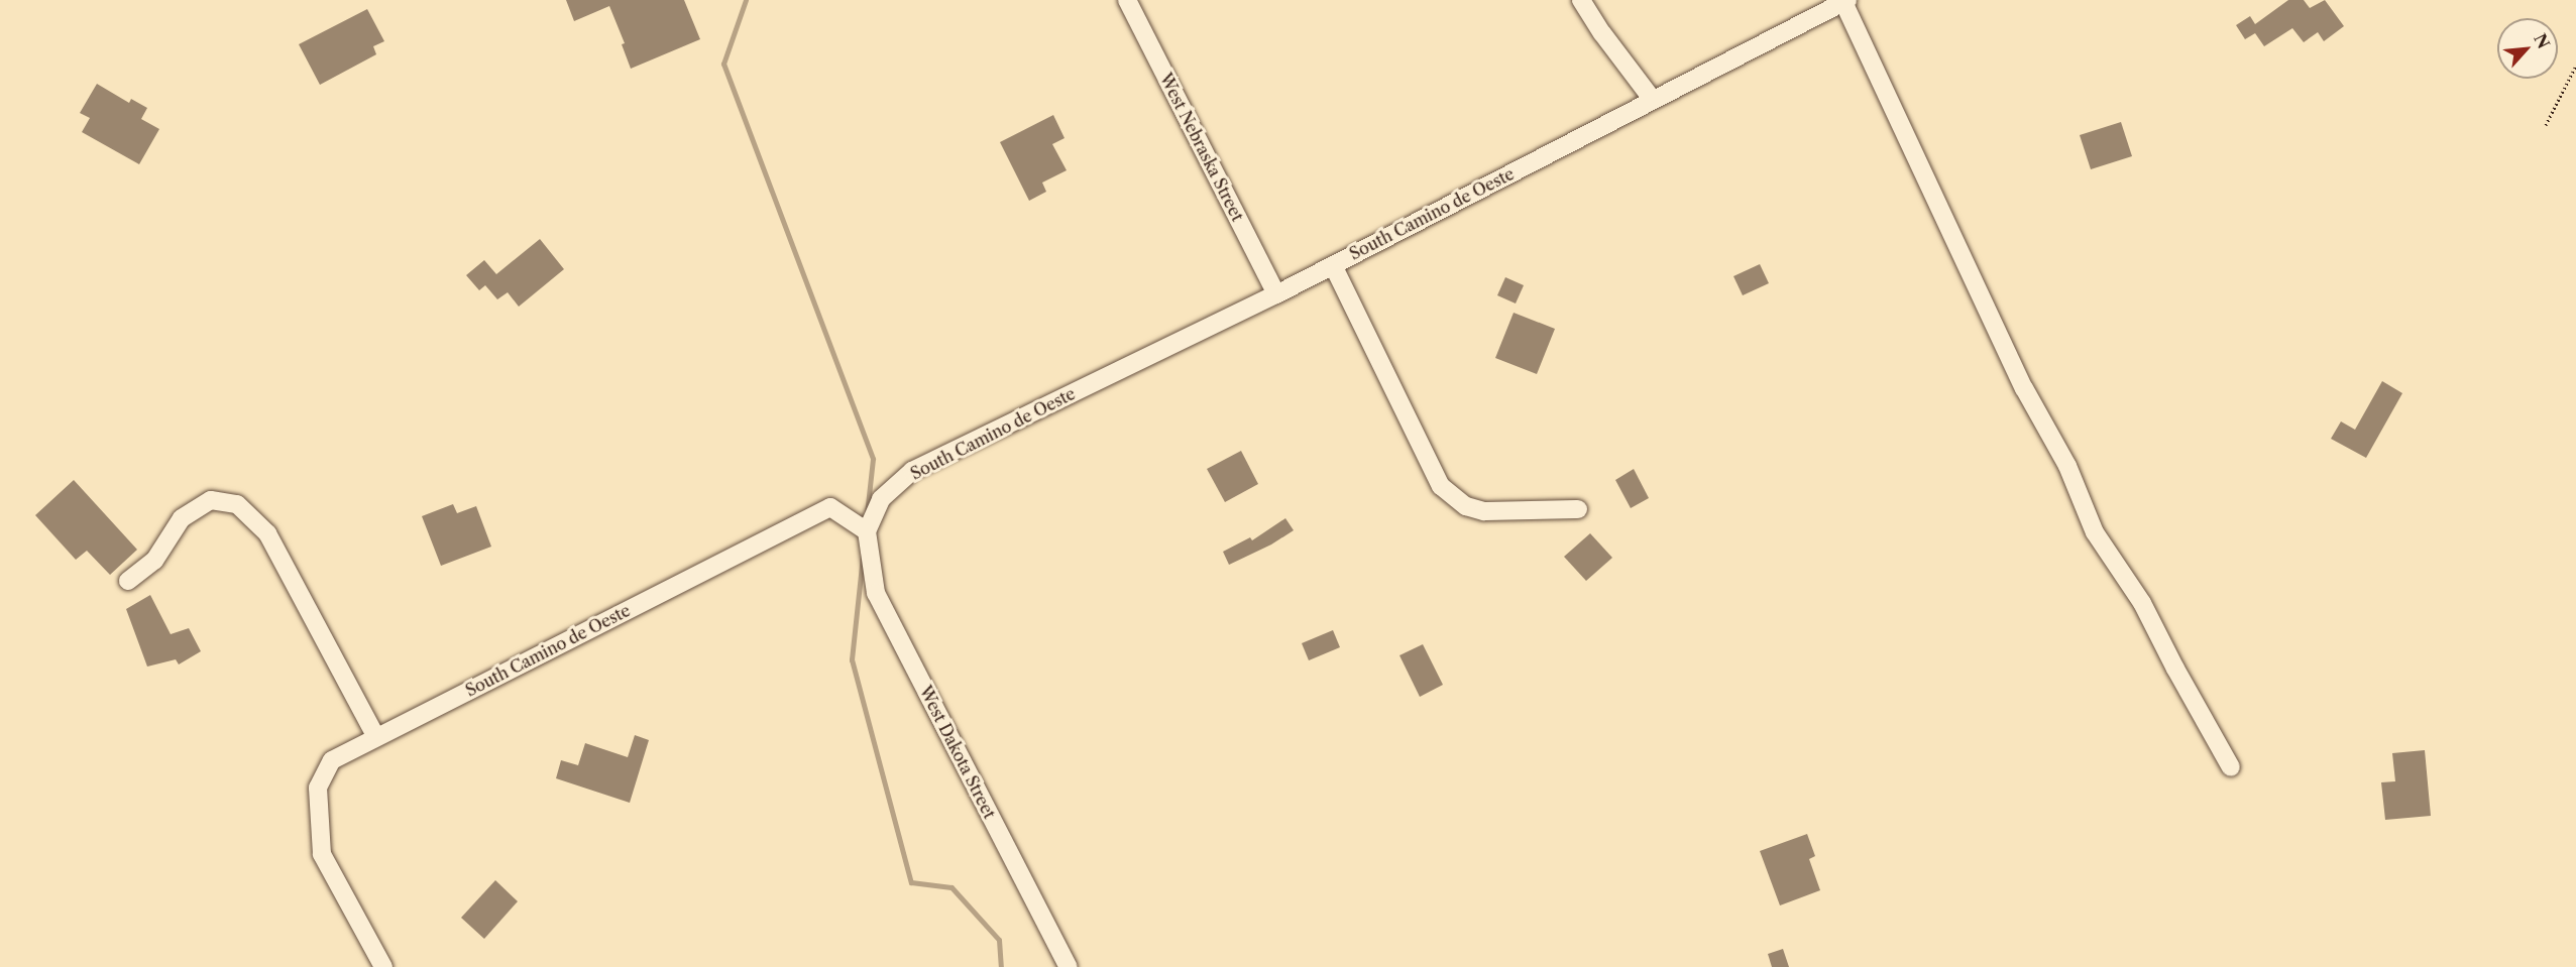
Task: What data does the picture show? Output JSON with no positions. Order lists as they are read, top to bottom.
{
  "streets": {
    "street": ["West Nebraska Street", "South Camino de Oeste", "West Dakota Street"]
  },
  "crossings": [
    ["West Nebraska Street", "South Camino de Oeste"],
    ["South Camino de Oeste", "West Dakota Street"]
  ],
  "north": "top right"
}
